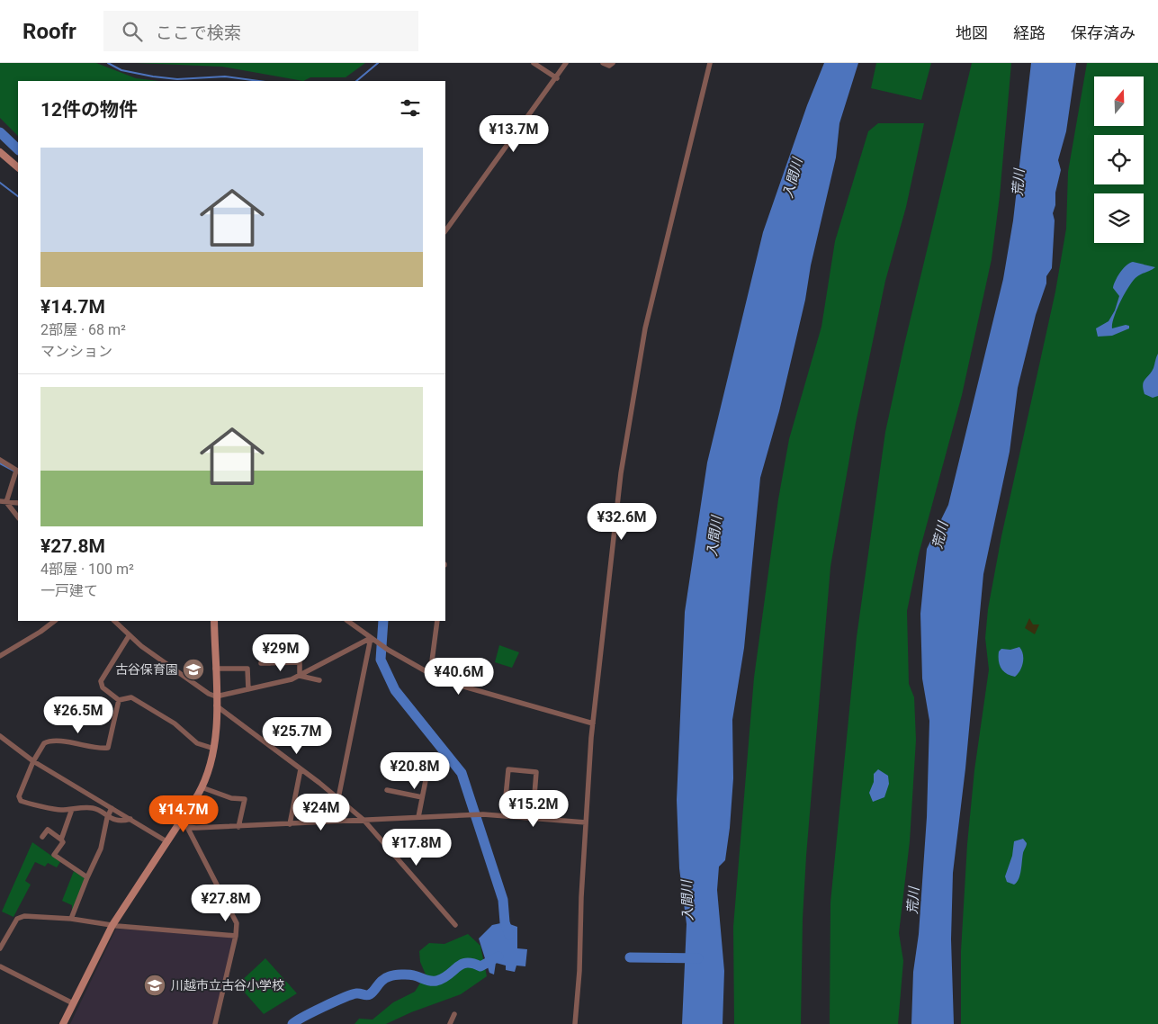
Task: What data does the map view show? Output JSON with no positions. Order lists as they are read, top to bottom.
{
  "water": ["入間川", "荒川"],
  "places": {
    "school or university": ["古谷保育園", "川越市立古谷小学校"]
  },
  "north": "top",
  "page": {
    "header": "Roofr",
    "search": "ここで検索",
    "nav": ["地図", "経路", "保存済み"],
    "heading": "12件の物件",
    "price": [
      "¥13.7M",
      "¥32.6M",
      "¥29M",
      "¥40.6M",
      "¥26.5M",
      "¥25.7M",
      "¥20.8M",
      "¥15.2M",
      "¥24M",
      "¥14.7M",
      "¥17.8M",
      "¥27.8M"
    ],
    "list": [
      {
        "name": "¥14.7M",
        "note": "2部屋 · 68 m² · マンション"
      },
      {
        "name": "¥27.8M",
        "note": "4部屋 · 100 m² · 一戸建て"
      }
    ]
  }
}
